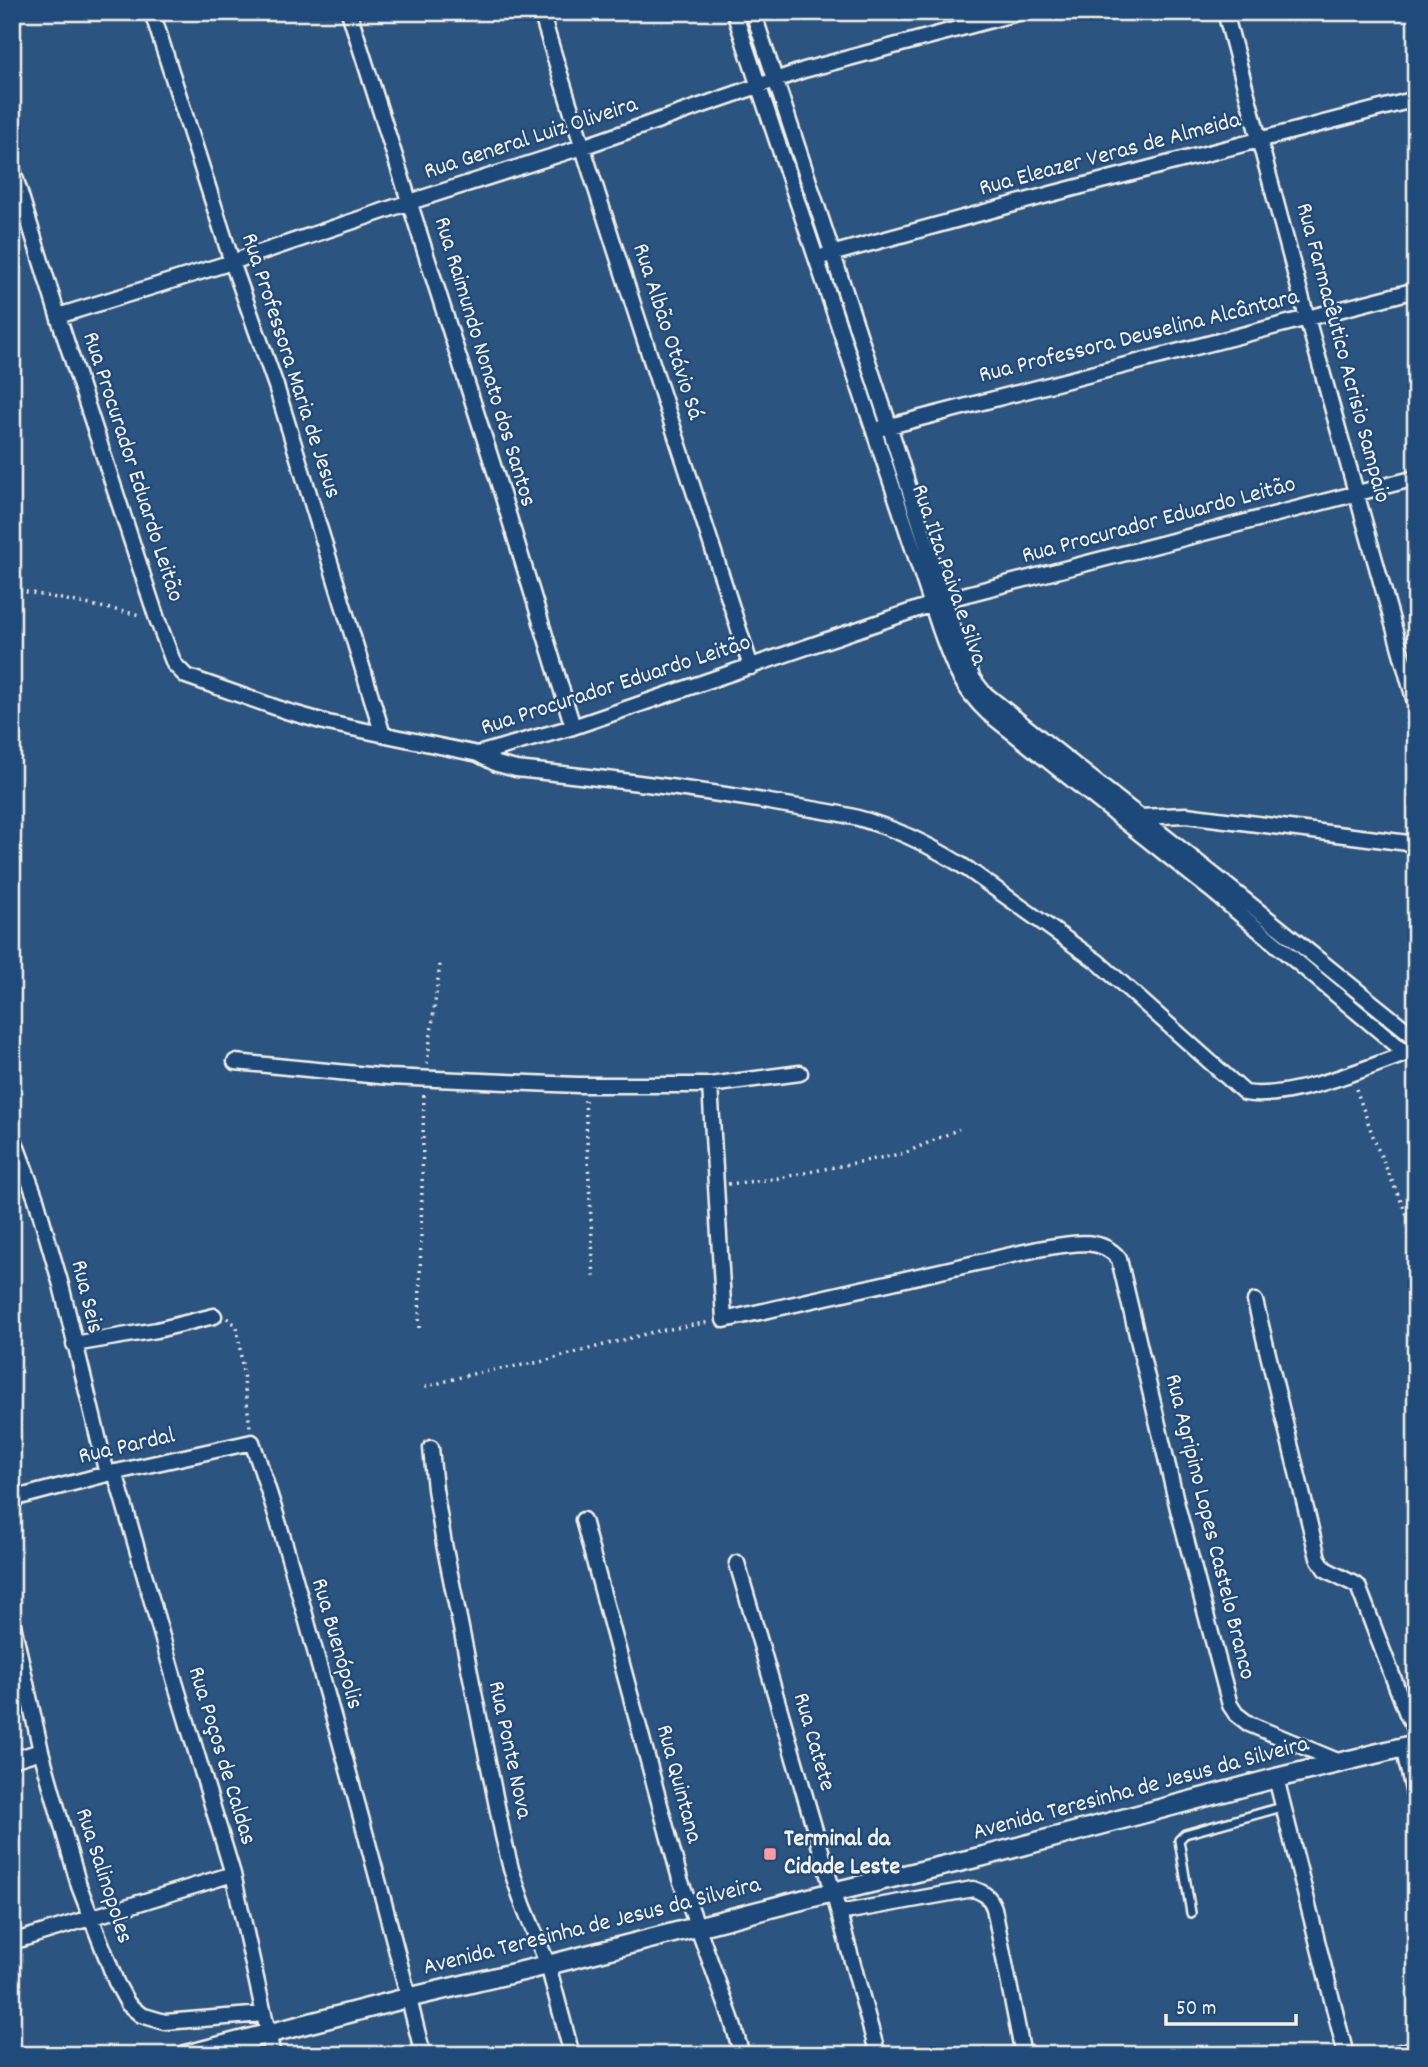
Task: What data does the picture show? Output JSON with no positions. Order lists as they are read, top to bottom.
{
  "streets": {
    "street": [
      "Rua General Luiz Oliveira",
      "Rua Eleazer Veras de Almeida",
      "Rua Albão Otávio Sá",
      "Rua Professora Deuselina Alcântara",
      "Rua Farmacêutico Acrisio Sampaio",
      "Rua Raimundo Nonato dos Santos",
      "Rua Professora Maria de Jesus",
      "Rua Procurador Eduardo Leitão",
      "Rua Ilza Paiva e Silva",
      "Rua Seis",
      "Rua Pardal",
      "Rua Agripino Lopes Castelo Branco",
      "Rua Buenópolis",
      "Rua Catete",
      "Rua Ponte Nova",
      "Rua Poços de Caldas",
      "Rua Quintana",
      "Avenida Teresinha de Jesus da Silveira",
      "Rua Salinopoles"
    ]
  },
  "crossings": [
    ["Rua General Luiz Oliveira", "Rua Albão Otávio Sá"],
    ["Rua General Luiz Oliveira", "Rua Raimundo Nonato dos Santos"],
    ["Rua General Luiz Oliveira", "Rua Professora Maria de Jesus"],
    ["Rua General Luiz Oliveira", "Rua Procurador Eduardo Leitão"],
    ["Rua General Luiz Oliveira", "Rua Ilza Paiva e Silva"],
    ["Rua Eleazer Veras de Almeida", "Rua Farmacêutico Acrisio Sampaio"],
    ["Rua Eleazer Veras de Almeida", "Rua Ilza Paiva e Silva"],
    ["Rua Albão Otávio Sá", "Rua Procurador Eduardo Leitão"],
    ["Rua Professora Deuselina Alcântara", "Rua Farmacêutico Acrisio Sampaio"],
    ["Rua Professora Deuselina Alcântara", "Rua Ilza Paiva e Silva"],
    ["Rua Farmacêutico Acrisio Sampaio", "Rua Procurador Eduardo Leitão"],
    ["Rua Raimundo Nonato dos Santos", "Rua Procurador Eduardo Leitão"],
    ["Rua Professora Maria de Jesus", "Rua Procurador Eduardo Leitão"],
    ["Rua Procurador Eduardo Leitão", "Rua Ilza Paiva e Silva"],
    ["Rua Seis", "Rua Pardal"],
    ["Rua Seis", "Rua Poços de Caldas"],
    ["Rua Pardal", "Rua Buenópolis"],
    ["Rua Pardal", "Rua Poços de Caldas"],
    ["Rua Agripino Lopes Castelo Branco", "Avenida Teresinha de Jesus da Silveira"],
    ["Rua Buenópolis", "Avenida Teresinha de Jesus da Silveira"],
    ["Rua Catete", "Avenida Teresinha de Jesus da Silveira"],
    ["Rua Ponte Nova", "Avenida Teresinha de Jesus da Silveira"],
    ["Rua Poços de Caldas", "Avenida Teresinha de Jesus da Silveira"],
    ["Rua Poços de Caldas", "Rua Salinopoles"],
    ["Rua Quintana", "Avenida Teresinha de Jesus da Silveira"]
  ],
  "places": {
    "transit": ["Terminal da Cidade Leste"]
  },
  "scale_bar": "50 m"
}
